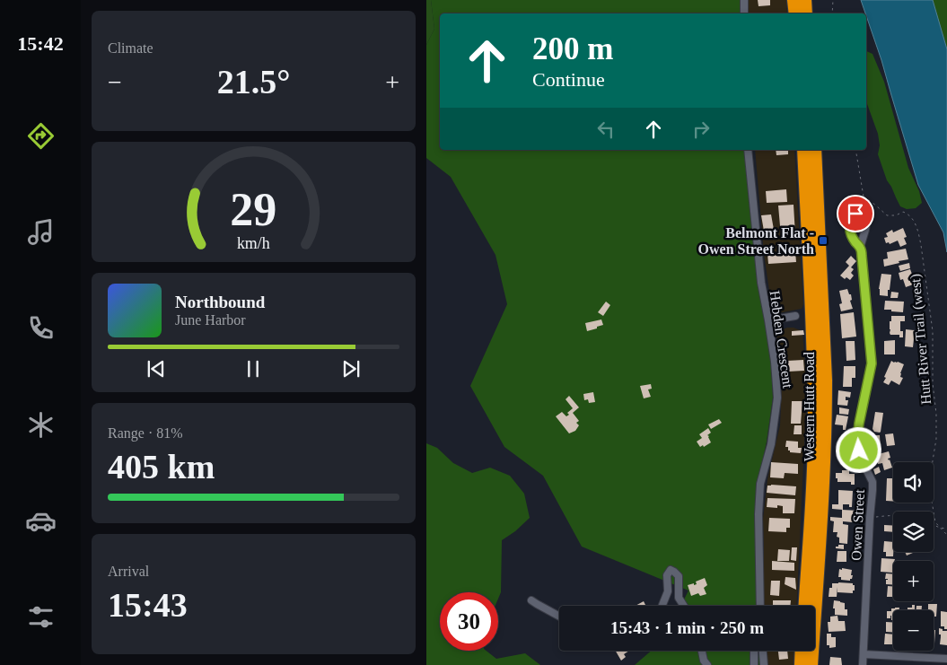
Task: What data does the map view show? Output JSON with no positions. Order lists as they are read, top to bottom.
{
  "streets": {
    "highway": ["Western Hutt Road"],
    "street": ["Hebden Crescent", "Owen Street"],
    "path": ["Hutt River Trail (west)"]
  },
  "places": {
    "transit": ["Belmont Flat - Owen Street North"]
  },
  "page": {
    "tabs": "15:42",
    "tile": [
      "Climate",
      ["Range · 81%", "405 km"],
      ["Arrival", "15:43"]
    ],
    "turn": ["200 m", "Continue"],
    "heat": ["−", "21.5°", "+"],
    "song": ["Northbound", "June Harbor"],
    "map_buttons": ["+", "−"],
    "limit": "30",
    "trip": "15:43 · 1 min · 250 m",
    "gauge": ["29", "km/h"]
  }
}
